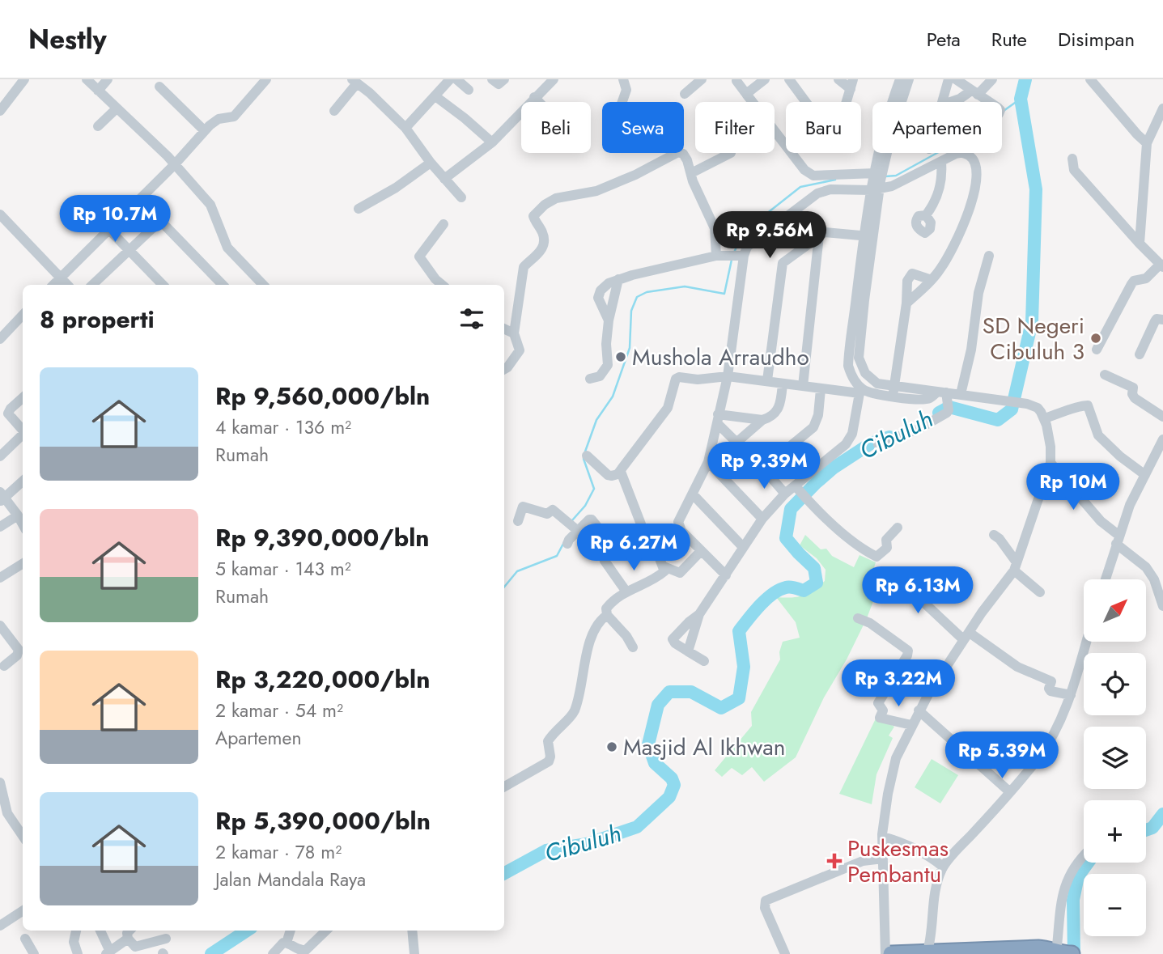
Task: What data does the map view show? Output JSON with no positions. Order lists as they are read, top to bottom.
{
  "water": ["Cibuluh"],
  "places": {
    "other": ["SD Negeri Cibuluh 3", "Mushola Arraudho", "Masjid Al Ikhwan"],
    "health": ["Puskesmas Pembantu"]
  },
  "north": "top right",
  "page": {
    "header": "Nestly",
    "nav": ["Peta", "Rute", "Disimpan"],
    "chip": [
      "Beli",
      "Sewa",
      "Filter",
      "Baru",
      "Apartemen"
    ],
    "price": [
      "Rp 10.7M",
      "Rp 9.56M",
      "Rp 9.39M",
      "Rp 10M",
      "Rp 6.27M",
      "Rp 6.13M",
      "Rp 3.22M",
      "Rp 5.39M"
    ],
    "heading": "8 properti",
    "list": [
      {
        "name": "Rp 9,560,000/bln",
        "note": "4 kamar · 136 m² · Rumah"
      },
      {
        "name": "Rp 9,390,000/bln",
        "note": "5 kamar · 143 m² · Rumah"
      },
      {
        "name": "Rp 3,220,000/bln",
        "note": "2 kamar · 54 m² · Apartemen"
      },
      {
        "name": "Rp 5,390,000/bln",
        "note": "2 kamar · 78 m² · Jalan Mandala Raya"
      }
    ],
    "map_buttons": ["+", "−"]
  }
}
